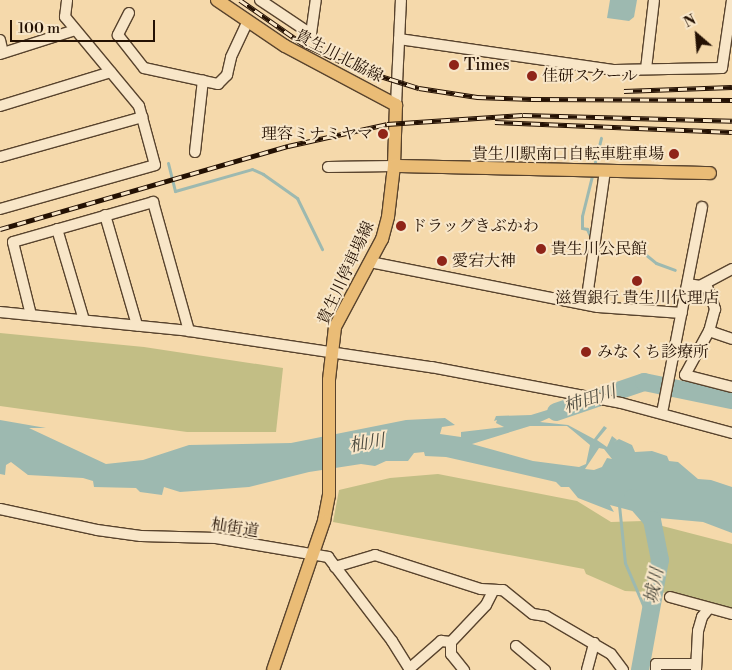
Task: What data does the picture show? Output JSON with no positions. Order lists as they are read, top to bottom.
{
  "streets": {
    "main road": ["貴生川北脇線", "貴生川停車場線"],
    "street": ["杣街道"]
  },
  "crossings": [
    ["貴生川停車場線", "杣街道"]
  ],
  "water": ["柿田川", "杣川", "城川"],
  "places": [
    "Times",
    "佳研スクール",
    "理容ミナミヤマ",
    "貴生川駅南口自転車駐車場",
    "ドラッグきぶかわ",
    "貴生川公民館",
    "愛宕大神",
    "滋賀銀行 貴生川代理店",
    "みなくち診療所"
  ],
  "scale_bar": "100 m",
  "north": "top left"
}
